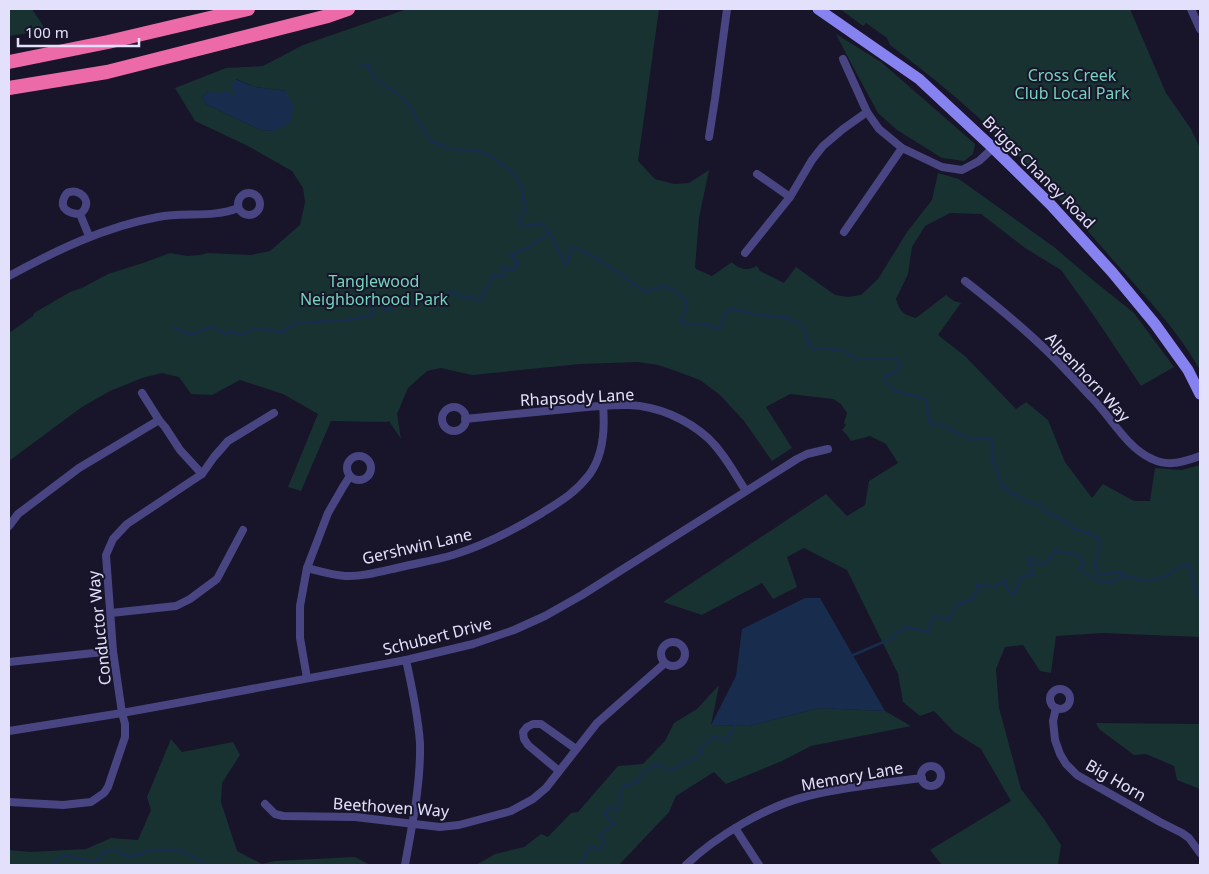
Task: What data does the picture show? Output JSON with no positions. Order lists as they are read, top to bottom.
{
  "streets": {
    "main road": ["Briggs Chaney Road"],
    "street": [
      "Alpenhorn Way",
      "Rhapsody Lane",
      "Gershwin Lane",
      "Conductor Way",
      "Schubert Drive",
      "Memory Lane",
      "Big Horn",
      "Beethoven Way"
    ]
  },
  "crossings": [
    ["Rhapsody Lane", "Gershwin Lane"],
    ["Rhapsody Lane", "Schubert Drive"],
    ["Conductor Way", "Schubert Drive"]
  ],
  "parks": ["Cross Creek Club Local Park", "Tanglewood Neighborhood Park"],
  "scale_bar": "100 m"
}
